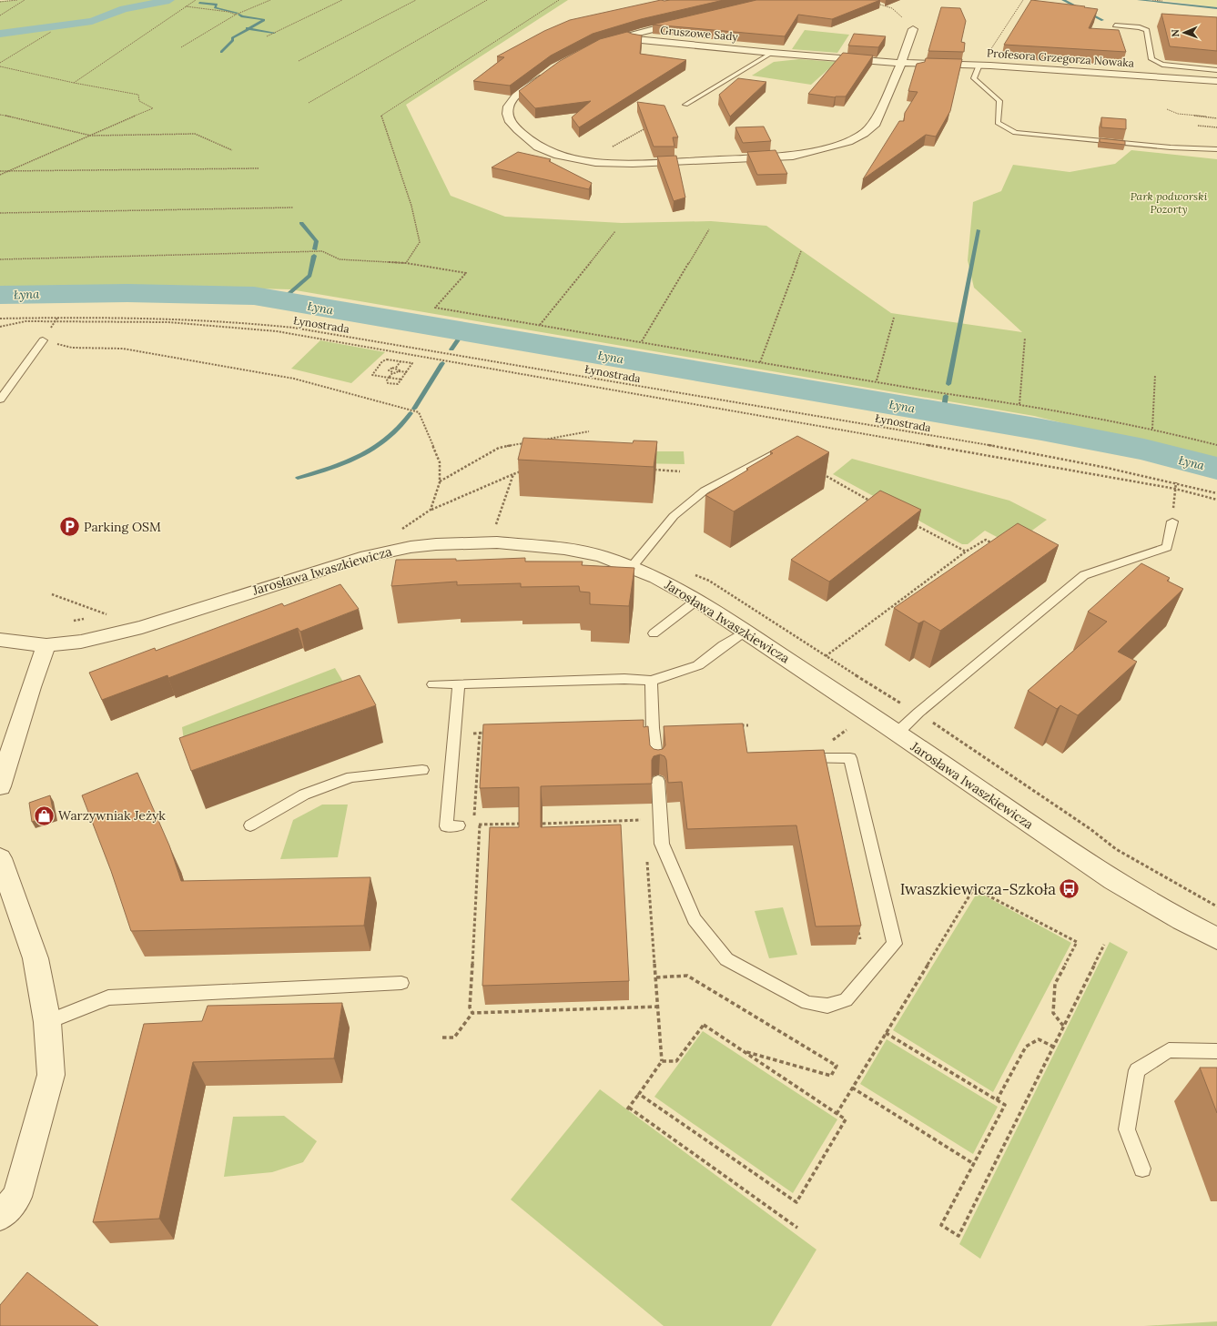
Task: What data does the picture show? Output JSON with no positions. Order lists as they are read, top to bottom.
{
  "streets": {
    "street": ["Gruszowe Sady", "Profesora Grzegorza Nowaka", "Jarosława Iwaszkiewicza"],
    "path": ["Łynostrada"]
  },
  "crossings": [
    ["Gruszowe Sady", "Profesora Grzegorza Nowaka"]
  ],
  "water": ["Łyna"],
  "parks": ["Park podworski Pozorty"],
  "places": {
    "parking": ["Parking OSM"],
    "shop": ["Warzywniak Jeżyk"],
    "bus stop": ["Iwaszkiewicza-Szkoła"]
  },
  "north": "left"
}
